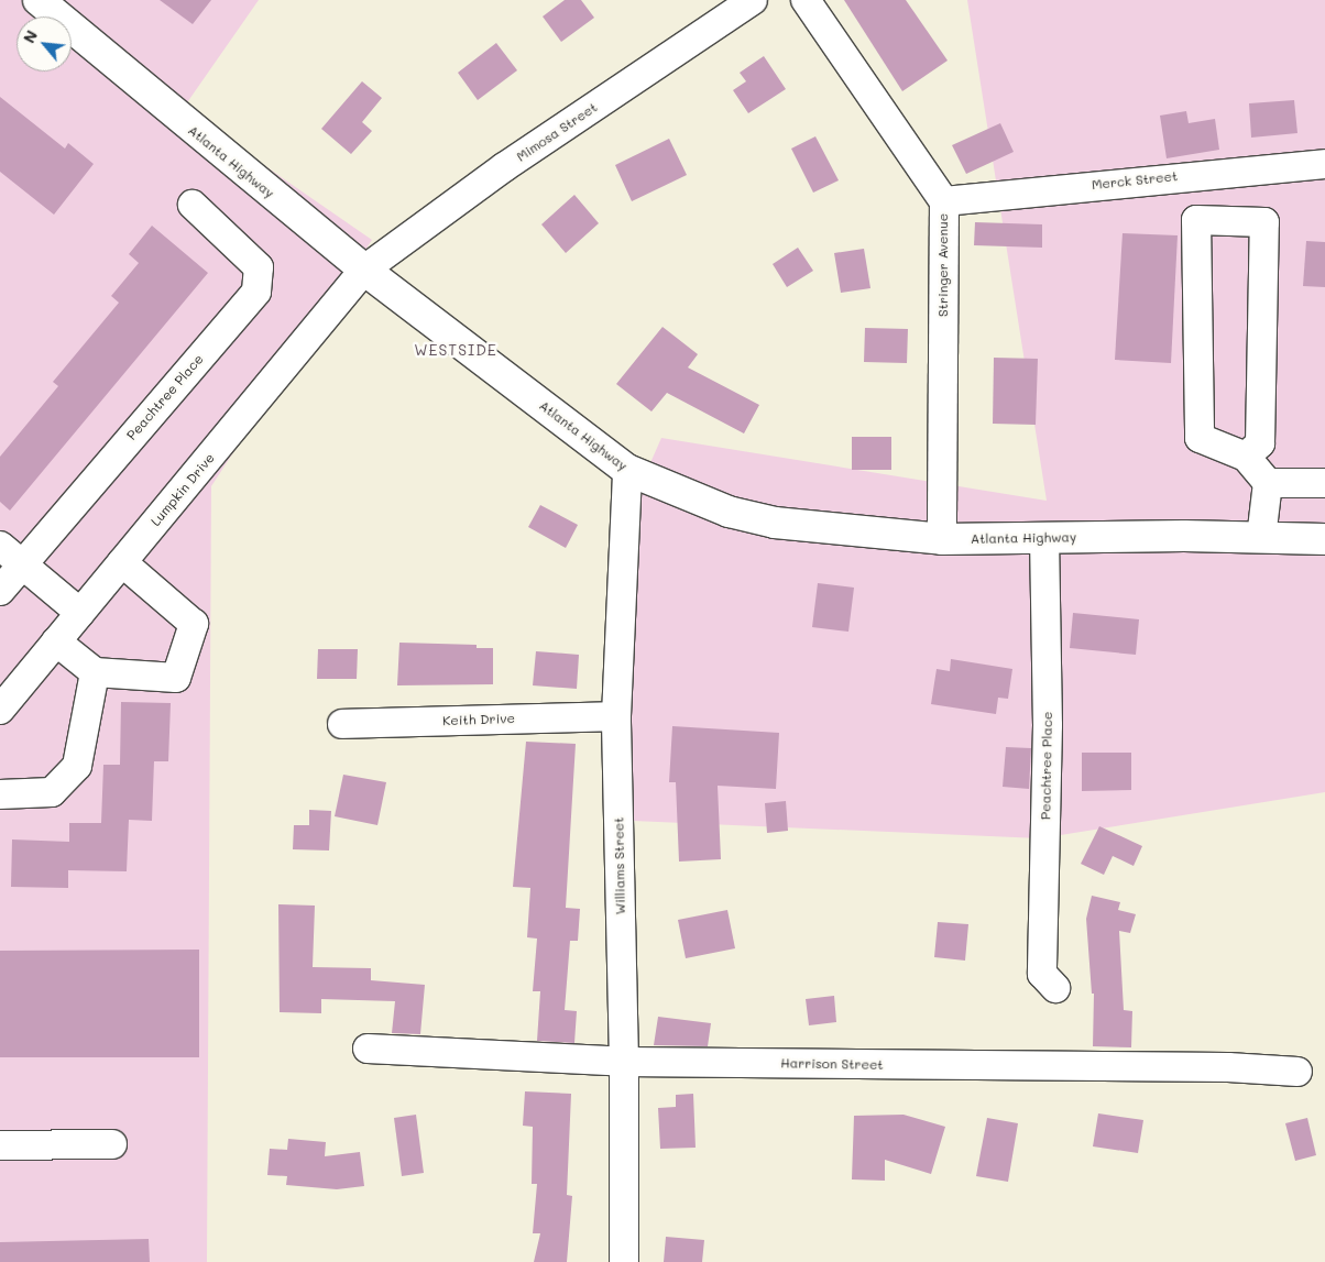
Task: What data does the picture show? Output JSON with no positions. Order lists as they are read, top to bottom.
{
  "streets": {
    "main road": ["Atlanta Highway"],
    "street": [
      "Mimosa Street",
      "Merck Street",
      "Stringer Avenue",
      "Peachtree Place",
      "Lumpkin Drive",
      "Keith Drive",
      "Williams Street",
      "Harrison Street"
    ]
  },
  "crossings": [
    ["Mimosa Street", "Atlanta Highway"],
    ["Mimosa Street", "Lumpkin Drive"],
    ["Atlanta Highway", "Stringer Avenue"],
    ["Atlanta Highway", "Peachtree Place"],
    ["Atlanta Highway", "Lumpkin Drive"],
    ["Atlanta Highway", "Williams Street"],
    ["Merck Street", "Stringer Avenue"],
    ["Keith Drive", "Williams Street"],
    ["Williams Street", "Harrison Street"]
  ],
  "districts": ["WESTSIDE"],
  "north": "top left"
}
